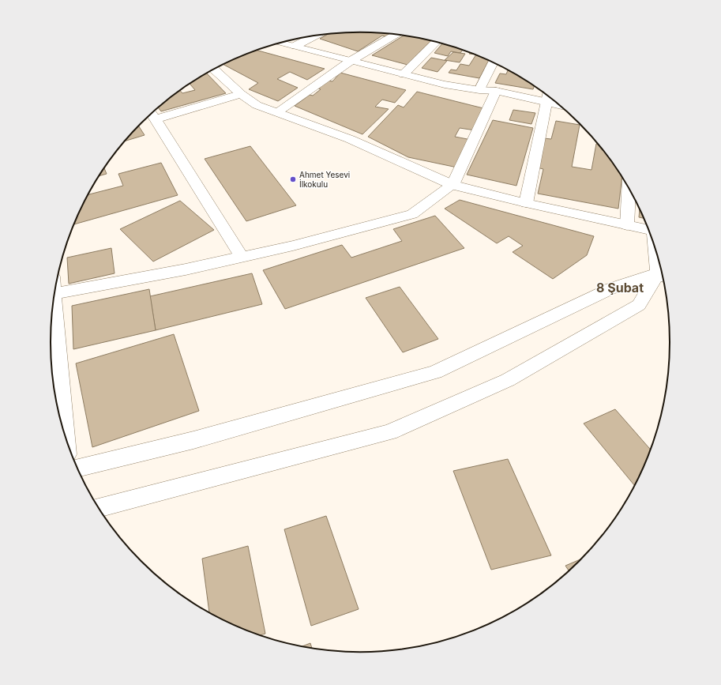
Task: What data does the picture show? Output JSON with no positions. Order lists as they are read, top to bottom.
{
  "districts": ["8 Şubat"],
  "places": ["Ahmet Yesevi İlkokulu"]
}
